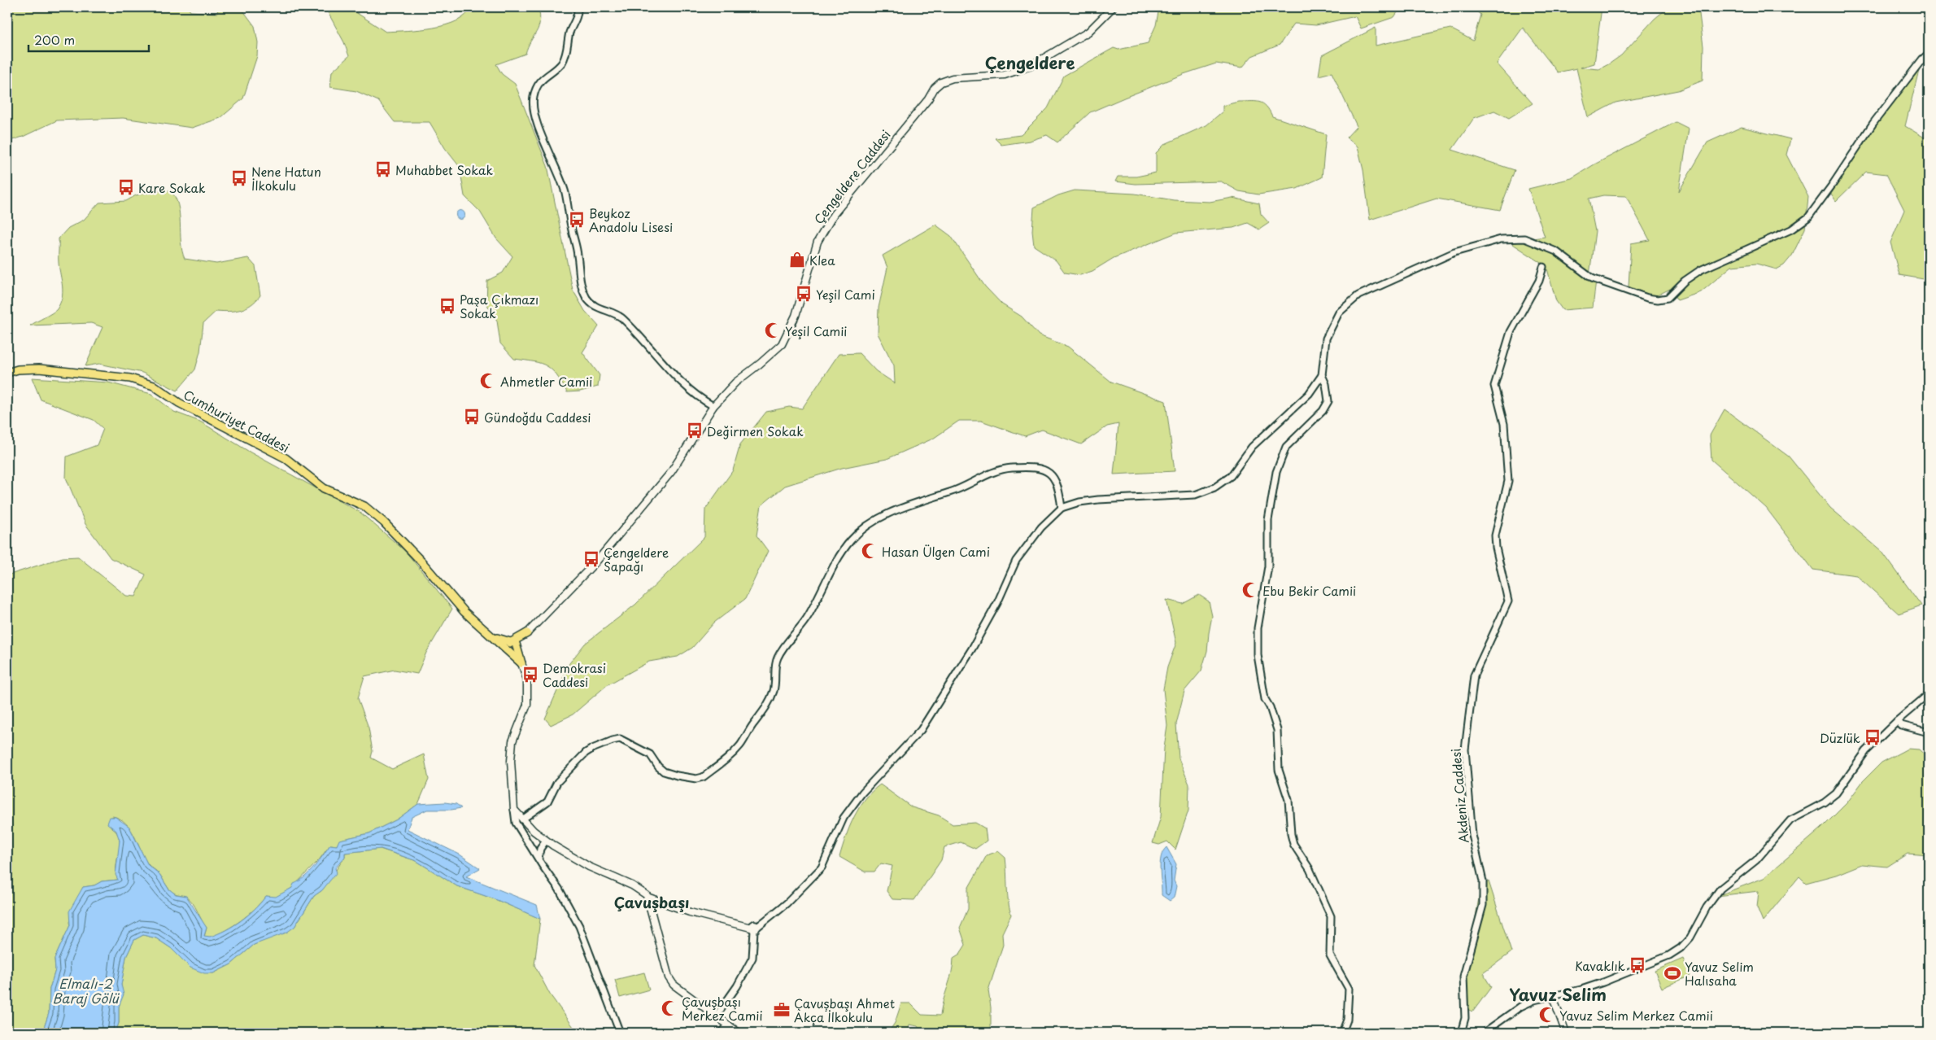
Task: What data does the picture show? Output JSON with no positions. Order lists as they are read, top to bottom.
{
  "streets": {
    "main road": ["Çengeldere Caddesi", "Cumhuriyet Caddesi"],
    "street": ["Akdeniz Caddesi"]
  },
  "districts": ["Çengeldere", "Çavuşbaşı", "Yavuz Selim"],
  "water": ["Elmalı-2 Baraj Gölü"],
  "places": {
    "bus stop": [
      "Muhabbet Sokak",
      "Nene Hatun İlkokulu",
      "Kare Sokak",
      "Beykoz Anadolu Lisesi",
      "Yeşil Cami",
      "Paşa Çıkmazı Sokak",
      "Gündoğdu Caddesi",
      "Değirmen Sokak",
      "Çengeldere Sapağı",
      "Demokrasi Caddesi",
      "Düzlük",
      "Kavaklık"
    ],
    "shop": ["Klea"],
    "mosque": [
      "Yeşil Camii",
      "Ahmetler Camii",
      "Hasan Ülgen Cami",
      "Ebu Bekir Camii",
      "Çavuşbaşı Merkez Camii",
      "Yavuz Selim Merkez Camii"
    ],
    "sports": ["Yavuz Selim Halısaha"],
    "office": ["Çavuşbaşı Ahmet Akça İlkokulu"]
  },
  "scale_bar": "200 m"
}
